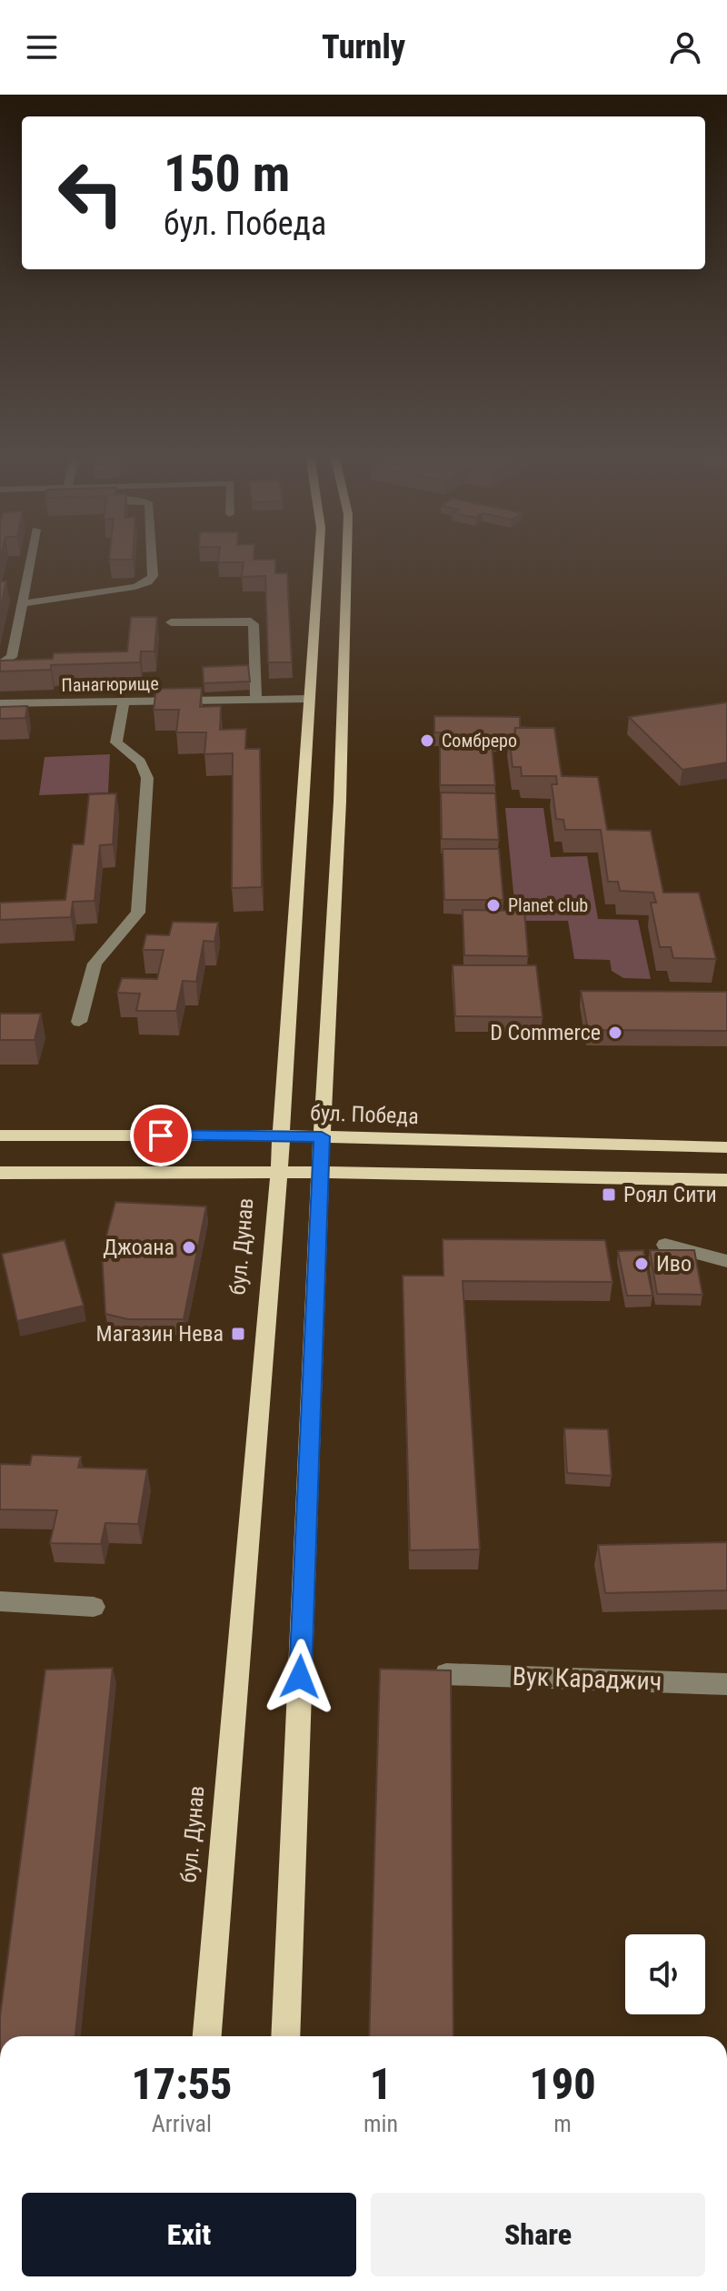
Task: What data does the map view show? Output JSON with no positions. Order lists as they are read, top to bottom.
{
  "streets": {
    "main road": ["бул. Победа", "бул. Дунав"],
    "street": ["Панагюрище", "Вук Караджич"]
  },
  "crossings": [
    ["Панагюрище", "бул. Дунав"],
    ["бул. Победа", "бул. Дунав"]
  ],
  "places": {
    "other": [
      "Сомбреро",
      "Planet club",
      "D Commerce",
      "Джоана",
      "Иво"
    ],
    "transit": ["Роял Сити", "Магазин Нева"]
  },
  "page": {
    "header": "Turnly",
    "turn": ["150 m", "бул. Победа"],
    "eta": [
      "17:55",
      "Arrival",
      "1",
      "min",
      "190",
      "m"
    ],
    "buttons": ["Exit", "Share"]
  }
}
